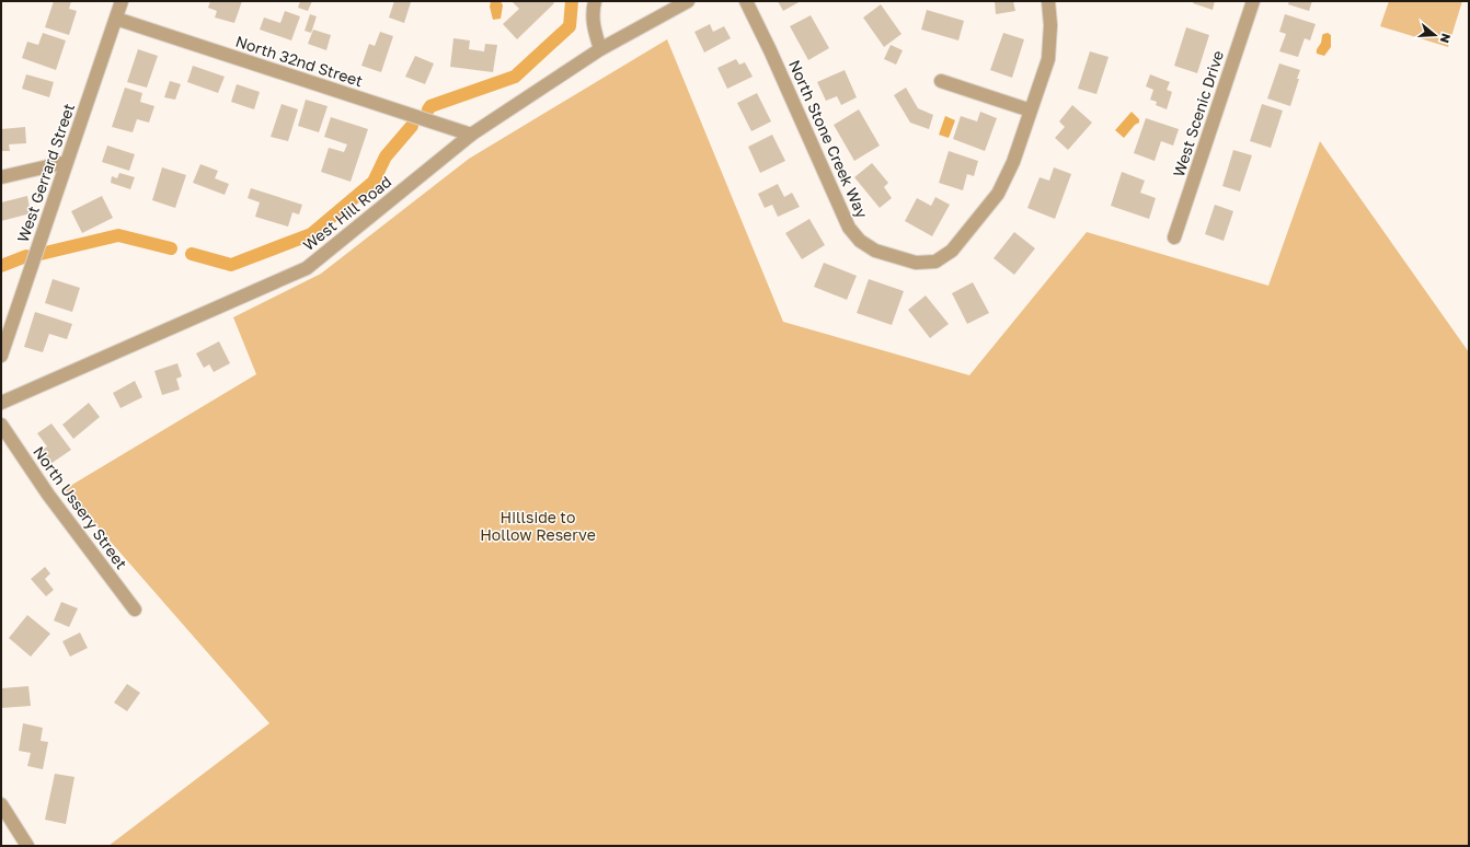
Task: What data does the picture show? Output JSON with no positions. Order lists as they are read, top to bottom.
{
  "streets": {
    "street": [
      "North 32nd Street",
      "West Scenic Drive",
      "North Stone Creek Way",
      "West Gerrard Street",
      "West Hill Road",
      "North Ussery Street"
    ]
  },
  "crossings": [
    ["North 32nd Street", "West Gerrard Street"],
    ["North 32nd Street", "West Hill Road"]
  ],
  "parks": ["Hillside to Hollow Reserve"],
  "north": "right"
}
